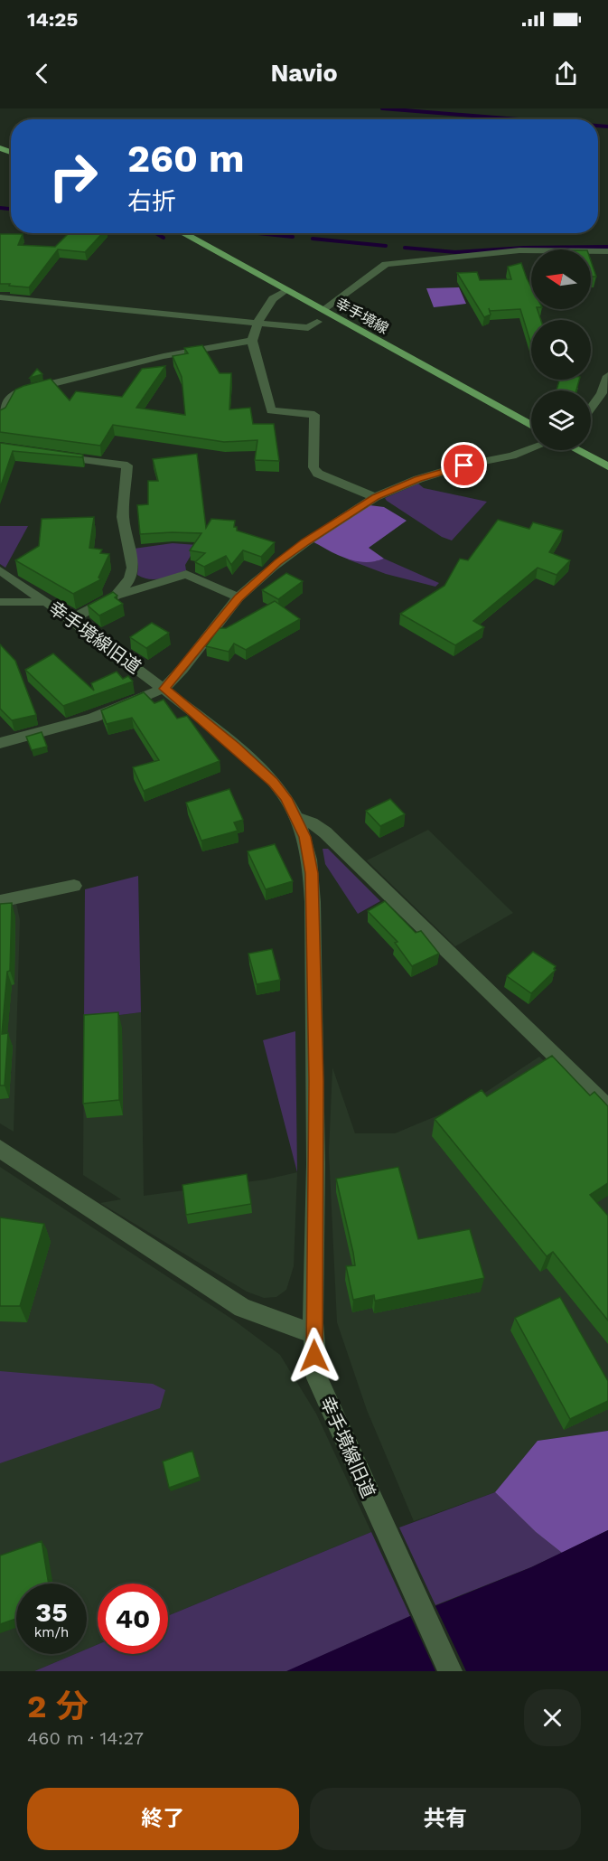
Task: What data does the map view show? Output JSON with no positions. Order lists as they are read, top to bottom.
{
  "streets": {
    "main road": ["幸手境線"],
    "street": ["幸手境線旧道"]
  },
  "north": "left",
  "page": {
    "status": "14:25",
    "header": "Navio",
    "turn": ["260 m", "右折"],
    "speed": "35 km/h",
    "limit": "40",
    "heading": ["2 分", "460 m · 14:27"],
    "buttons": ["終了", "共有"]
  }
}
